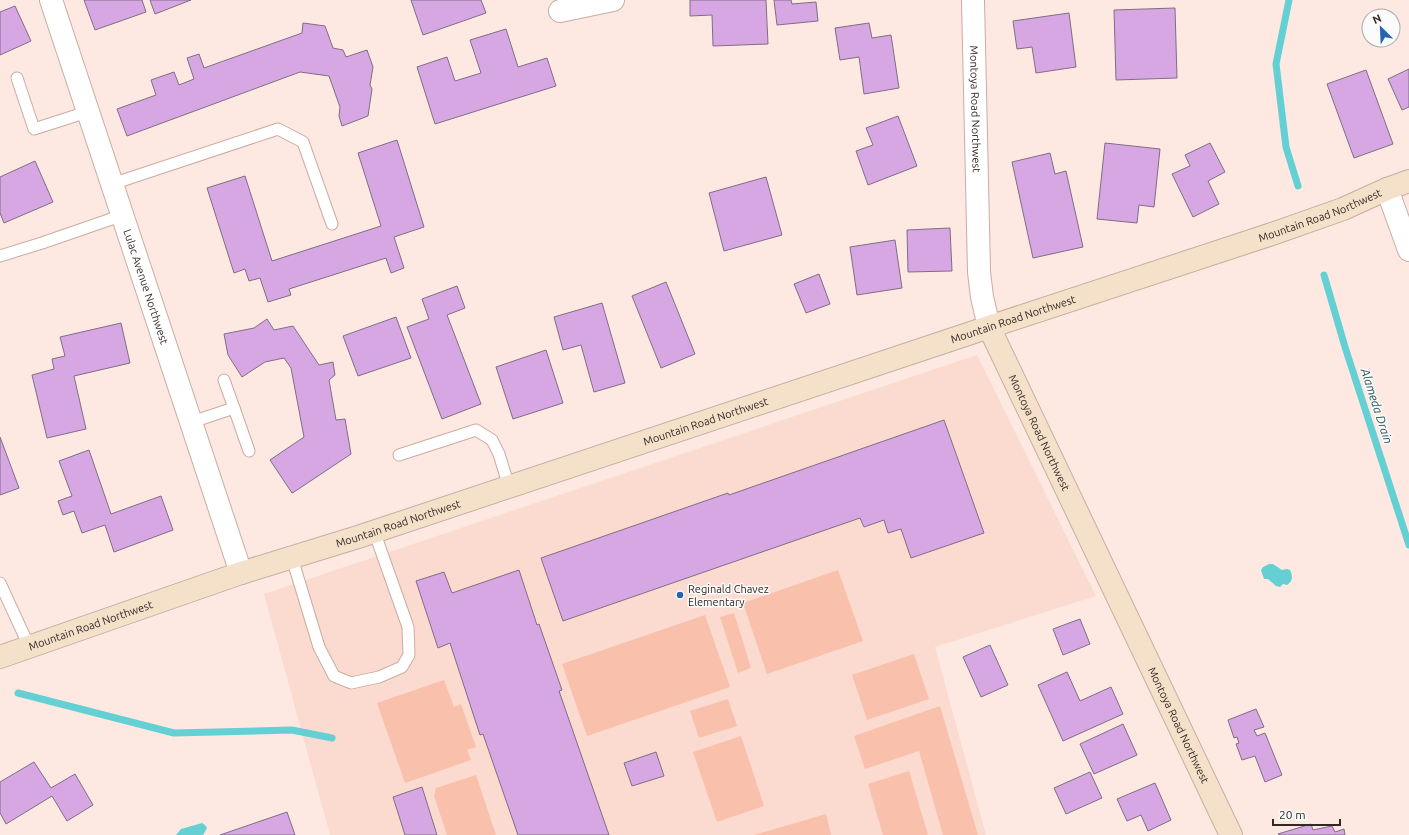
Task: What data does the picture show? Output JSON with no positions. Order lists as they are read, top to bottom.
{
  "streets": {
    "street": ["Montoya Road Northwest", "Mountain Road Northwest", "Lulac Avenue Northwest"]
  },
  "crossings": [
    ["Montoya Road Northwest", "Mountain Road Northwest"],
    ["Mountain Road Northwest", "Lulac Avenue Northwest"]
  ],
  "water": ["Alameda Drain"],
  "places": ["Reginald Chavez Elementary"],
  "scale_bar": "20 m",
  "north": "top left"
}
